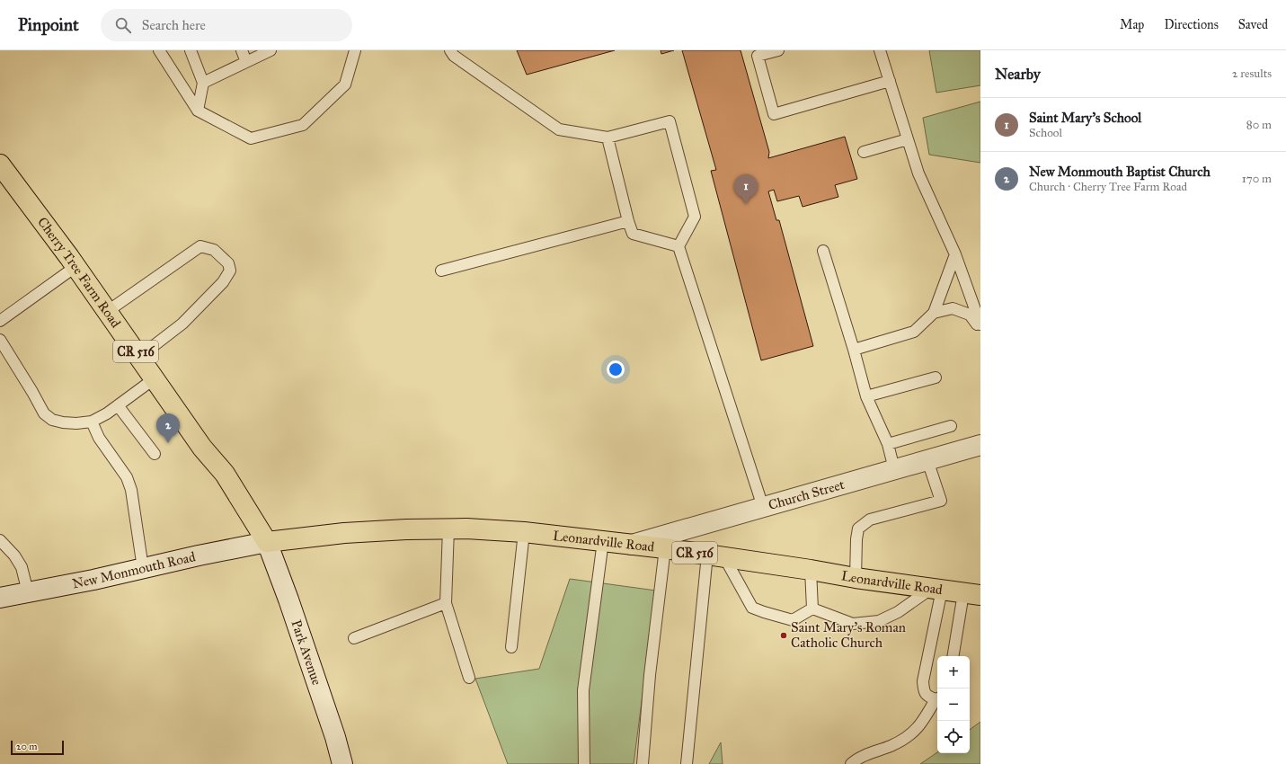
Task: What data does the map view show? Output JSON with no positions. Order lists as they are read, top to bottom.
{
  "streets": {
    "main road": ["Cherry Tree Farm Road", "CR 516", "Leonardville Road"],
    "street": ["Church Street", "New Monmouth Road", "Park Avenue"]
  },
  "crossings": [
    ["Cherry Tree Farm Road", "Leonardville Road"],
    ["Cherry Tree Farm Road", "New Monmouth Road"],
    ["Cherry Tree Farm Road", "Park Avenue"],
    ["Church Street", "Leonardville Road"],
    ["Leonardville Road", "New Monmouth Road"],
    ["Leonardville Road", "Park Avenue"],
    ["New Monmouth Road", "Park Avenue"]
  ],
  "places": ["Saint Mary's Roman Catholic Church"],
  "scale_bar": "20 m",
  "page": {
    "header": "Pinpoint",
    "search": "Search here",
    "nav": ["Map", "Directions", "Saved"],
    "heading": ["Nearby", "2 results"],
    "list": [
      {
        "mark": "1",
        "name": "Saint Mary's School",
        "note": "School",
        "value": "80 m"
      },
      {
        "mark": "2",
        "name": "New Monmouth Baptist Church",
        "note": "Church · Cherry Tree Farm Road",
        "value": "170 m"
      }
    ],
    "pins": ["1", "2"],
    "map_buttons": ["+", "−"],
    "scale": "20 m"
  }
}
